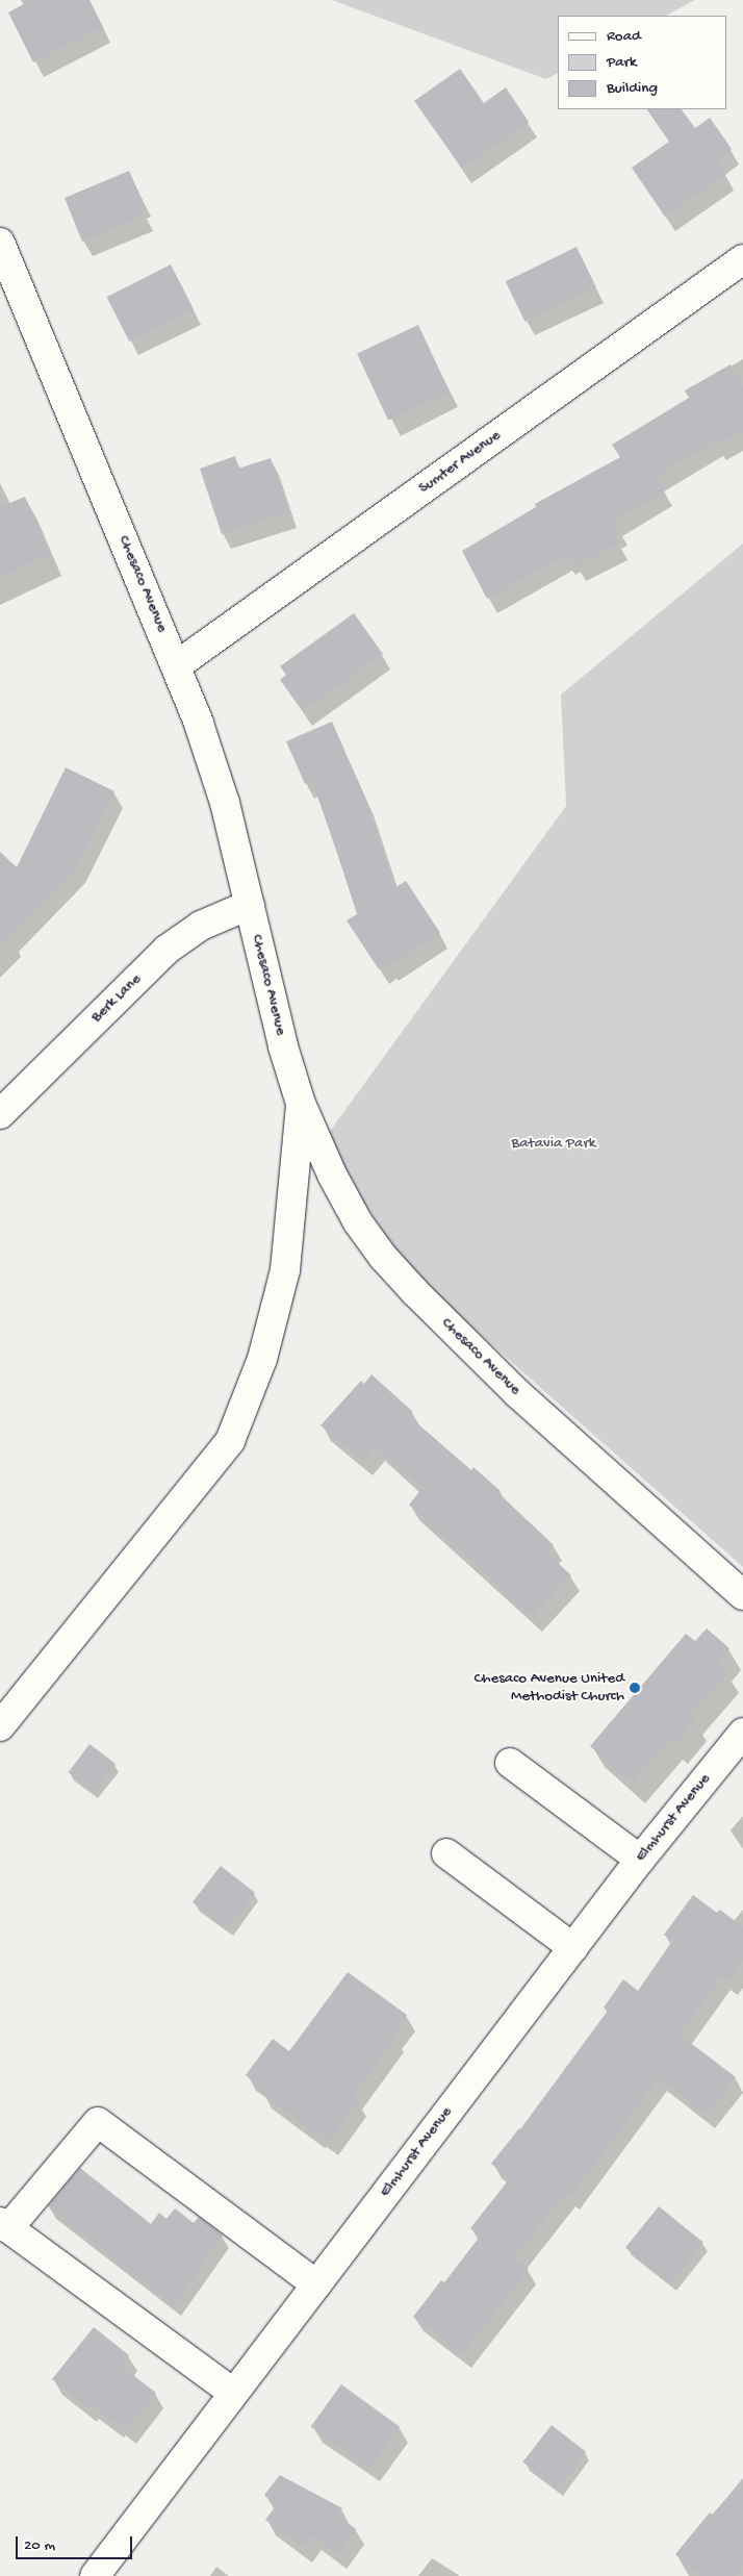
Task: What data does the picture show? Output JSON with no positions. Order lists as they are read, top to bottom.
{
  "streets": {
    "street": [
      "Sumter Avenue",
      "Chesaco Avenue",
      "Berk Lane",
      "Elmhurst Avenue"
    ]
  },
  "crossings": [
    ["Sumter Avenue", "Chesaco Avenue"],
    ["Chesaco Avenue", "Berk Lane"]
  ],
  "parks": ["Batavia Park"],
  "places": ["Chesaco Avenue United Methodist Church"],
  "legend": ["Road", "Park", "Building"],
  "scale_bar": "20 m"
}
